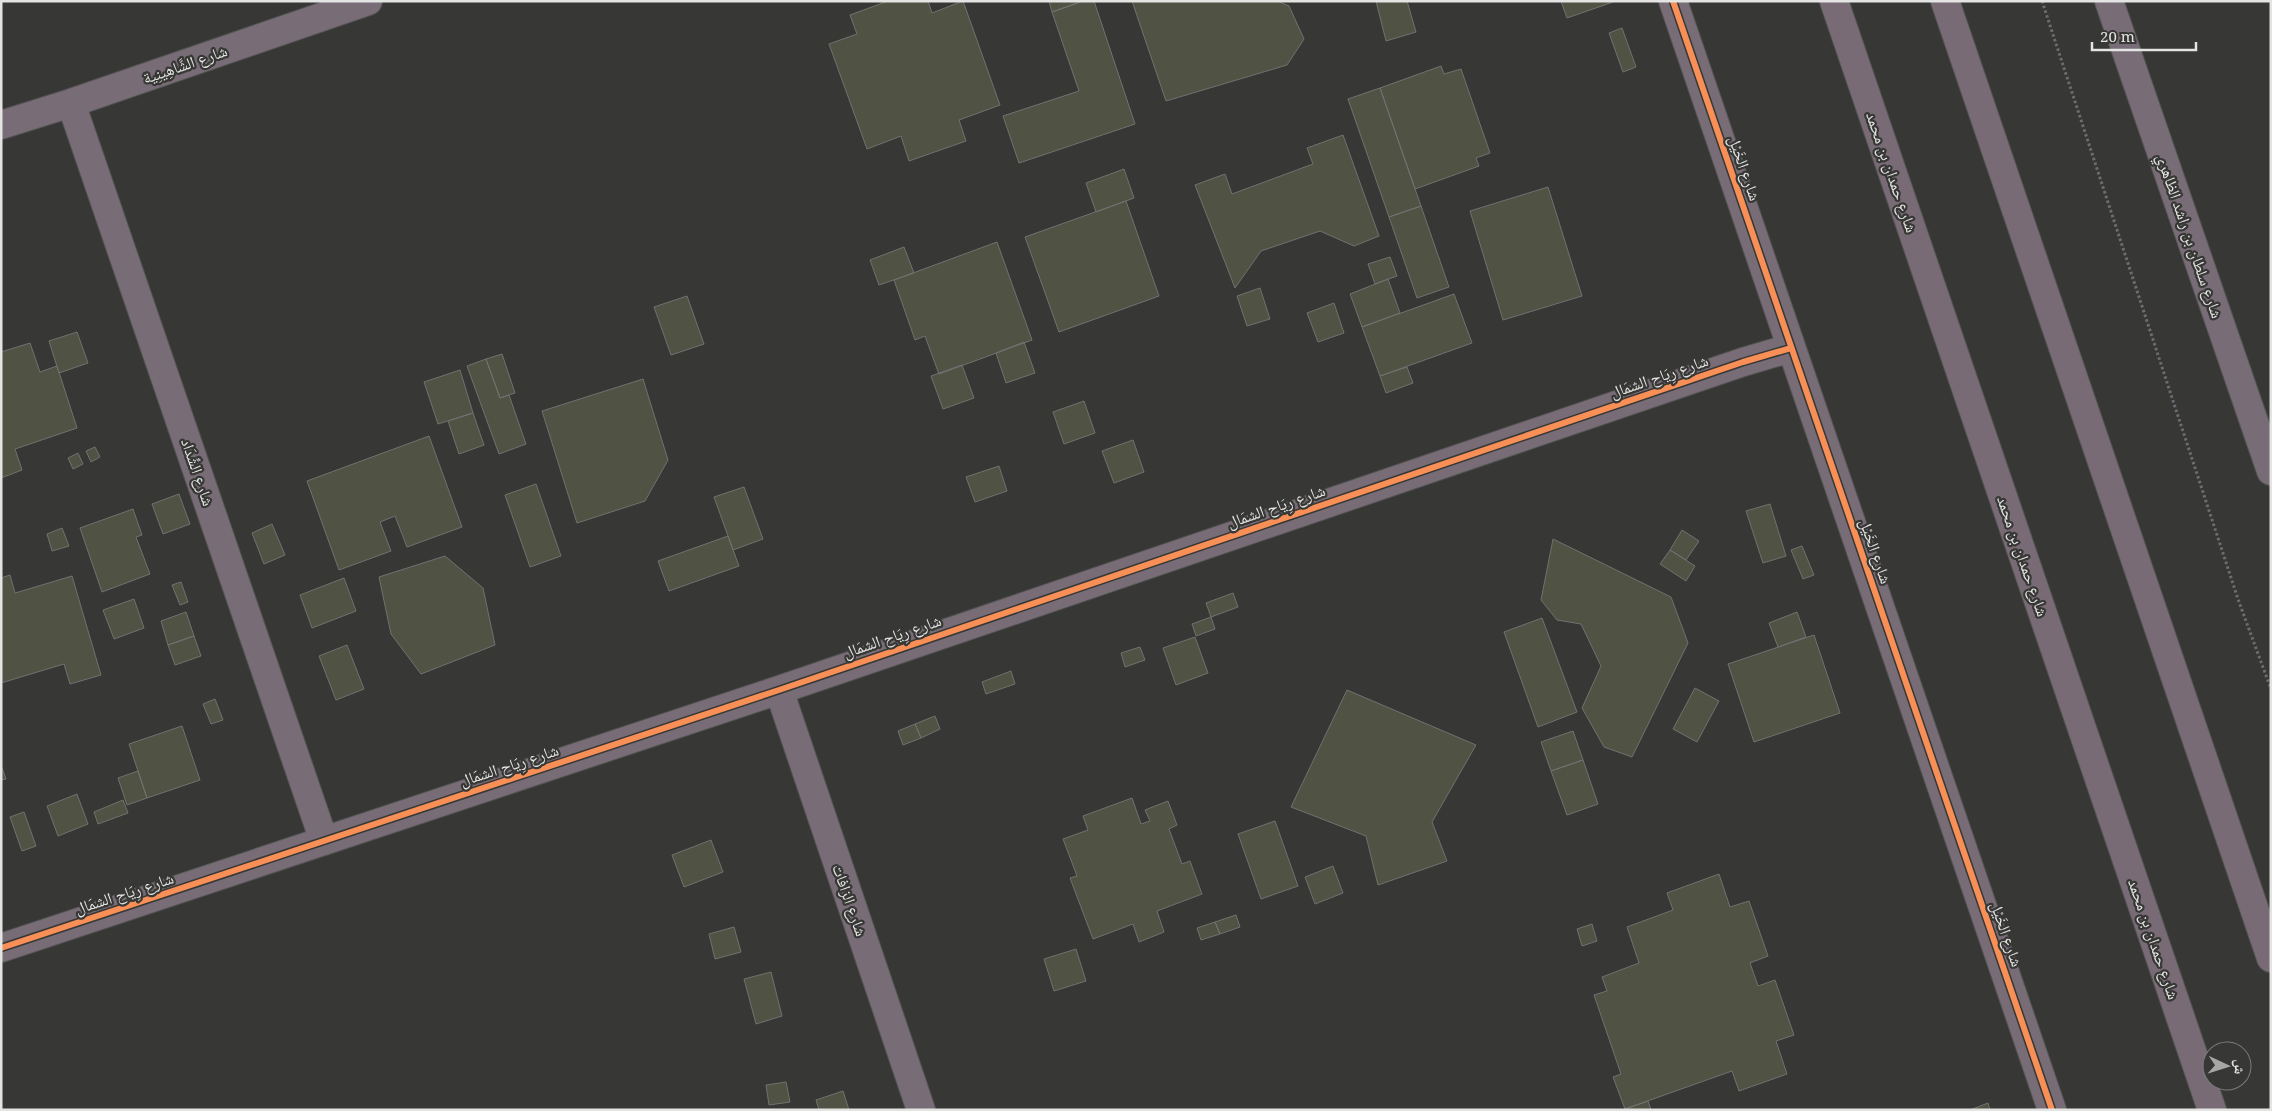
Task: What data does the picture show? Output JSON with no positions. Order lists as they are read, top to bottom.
{
  "streets": {
    "main road": ["شارع حمدان بن محمد"],
    "street": [
      "شارع الشَّاهِينِية",
      "شارع الخَيْل",
      "شارع سلطان بن راشد الظاهري",
      "شارع رِيَاح الشمَال",
      "شارع الشِّدَاد",
      "شارع الزافات"
    ]
  },
  "crossings": [
    ["شارع الشَّاهِينِية", "شارع الشِّدَاد"],
    ["شارع الخَيْل", "شارع رِيَاح الشمَال"],
    ["شارع رِيَاح الشمَال", "شارع الشِّدَاد"],
    ["شارع رِيَاح الشمَال", "شارع الزافات"]
  ],
  "scale_bar": "20 m",
  "north": "right"
}
